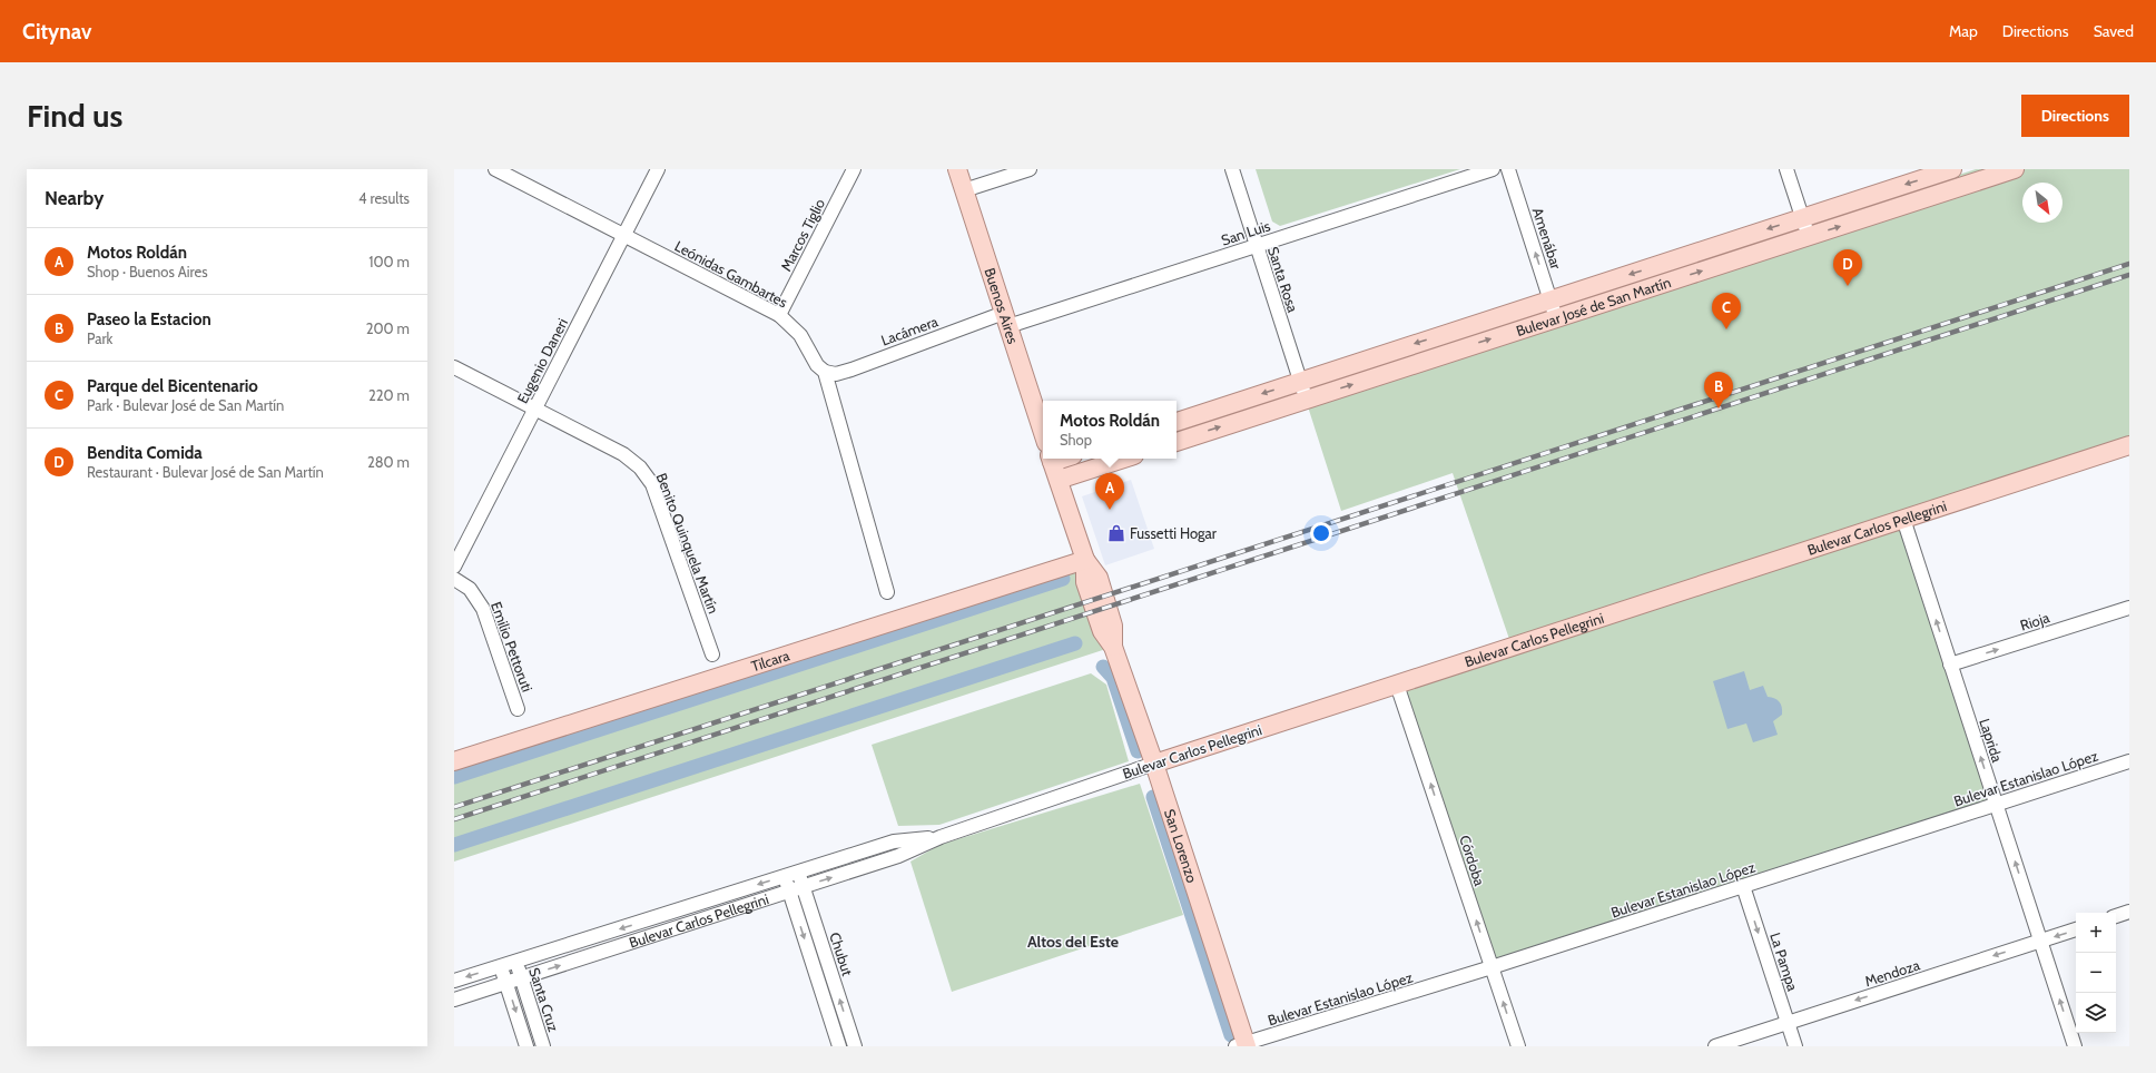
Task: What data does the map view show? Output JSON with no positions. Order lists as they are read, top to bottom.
{
  "streets": {
    "main road": [
      "Buenos Aires",
      "Bulevar José de San Martín",
      "Bulevar Carlos Pellegrini",
      "Tilcara",
      "San Lorenzo"
    ],
    "street": [
      "San Luis",
      "Marcos Tiglio",
      "Amenábar",
      "Leónidas Gambartes",
      "Santa Rosa",
      "Lacámera",
      "Eugenio Daneri",
      "Benito Quinquela Martín",
      "Rioja",
      "Emilio Pettoruti",
      "Laprida",
      "Bulevar Estanislao López",
      "Córdoba",
      "Chubut",
      "La Pampa",
      "Mendoza",
      "Santa Cruz"
    ]
  },
  "crossings": [
    ["San Luis", "Santa Rosa"],
    ["San Luis", "Buenos Aires"],
    ["San Luis", "Lacámera"],
    ["Marcos Tiglio", "Leónidas Gambartes"],
    ["Amenábar", "Bulevar José de San Martín"],
    ["Leónidas Gambartes", "Lacámera"],
    ["Leónidas Gambartes", "Eugenio Daneri"],
    ["Santa Rosa", "Bulevar José de San Martín"],
    ["Buenos Aires", "Lacámera"],
    ["Eugenio Daneri", "Benito Quinquela Martín"],
    ["Bulevar Carlos Pellegrini", "Laprida"],
    ["Bulevar Carlos Pellegrini", "San Lorenzo"],
    ["Bulevar Carlos Pellegrini", "Córdoba"],
    ["Bulevar Carlos Pellegrini", "Chubut"],
    ["Bulevar Carlos Pellegrini", "Santa Cruz"],
    ["Rioja", "Laprida"],
    ["Tilcara", "San Lorenzo"],
    ["Laprida", "Bulevar Estanislao López"],
    ["Laprida", "Mendoza"],
    ["Bulevar Estanislao López", "San Lorenzo"],
    ["Bulevar Estanislao López", "Córdoba"],
    ["Bulevar Estanislao López", "La Pampa"],
    ["La Pampa", "Mendoza"]
  ],
  "one_way": [
    "Amenábar",
    "Rioja",
    "Laprida",
    "Córdoba",
    "La Pampa",
    "Mendoza"
  ],
  "districts": ["Altos del Este"],
  "places": {
    "shop": ["Fussetti Hogar"]
  },
  "north": "bottom right",
  "page": {
    "header": "Citynav",
    "nav": ["Map", "Directions", "Saved"],
    "buttons": "Directions",
    "title": "Find us",
    "heading": ["Nearby", "4 results"],
    "list": [
      {
        "mark": "A",
        "name": "Motos Roldán",
        "note": "Shop · Buenos Aires",
        "value": "100 m"
      },
      {
        "mark": "B",
        "name": "Paseo la Estacion",
        "note": "Park",
        "value": "200 m"
      },
      {
        "mark": "C",
        "name": "Parque del Bicentenario",
        "note": "Park · Bulevar José de San Martín",
        "value": "220 m"
      },
      {
        "mark": "D",
        "name": "Bendita Comida",
        "note": "Restaurant · Bulevar José de San Martín",
        "value": "280 m"
      }
    ],
    "pins": [
      "D",
      "C",
      "B",
      "A"
    ],
    "popup": ["Motos Roldán", "Shop"],
    "map_buttons": ["+", "−"]
  }
}
